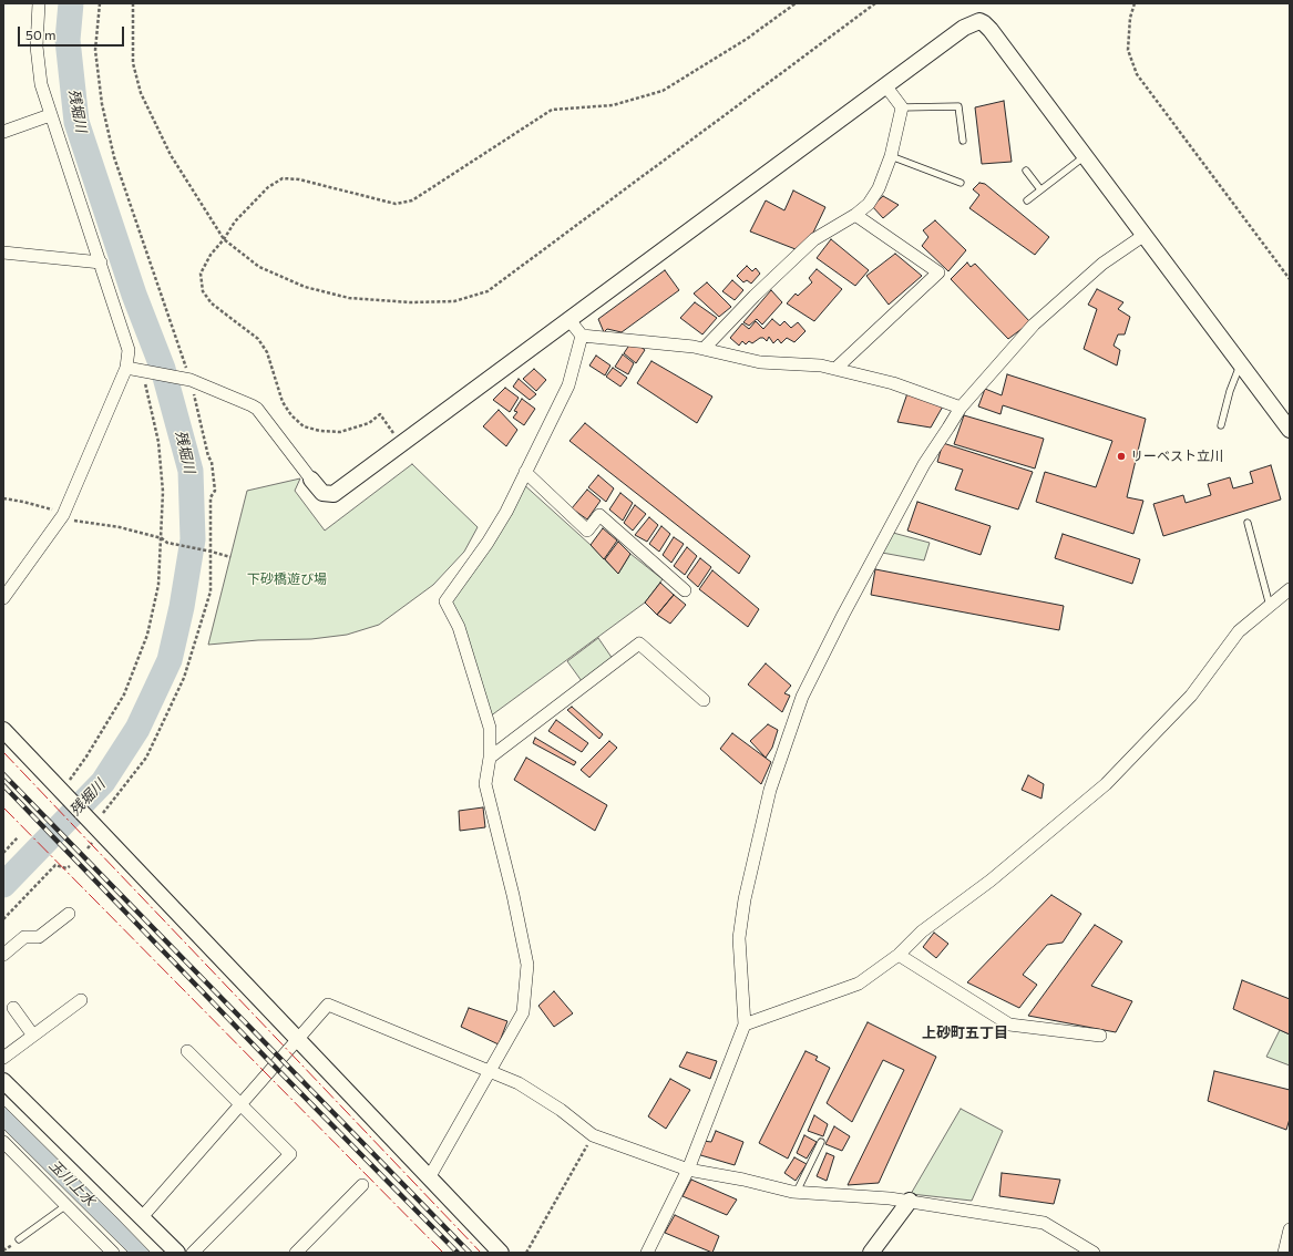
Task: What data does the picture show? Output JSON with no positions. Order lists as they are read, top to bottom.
{
  "districts": ["上砂町五丁目"],
  "water": ["残堀川", "玉川上水"],
  "parks": ["下砂橋遊び場"],
  "places": ["リーベスト立川"],
  "scale_bar": "50 m"
}
